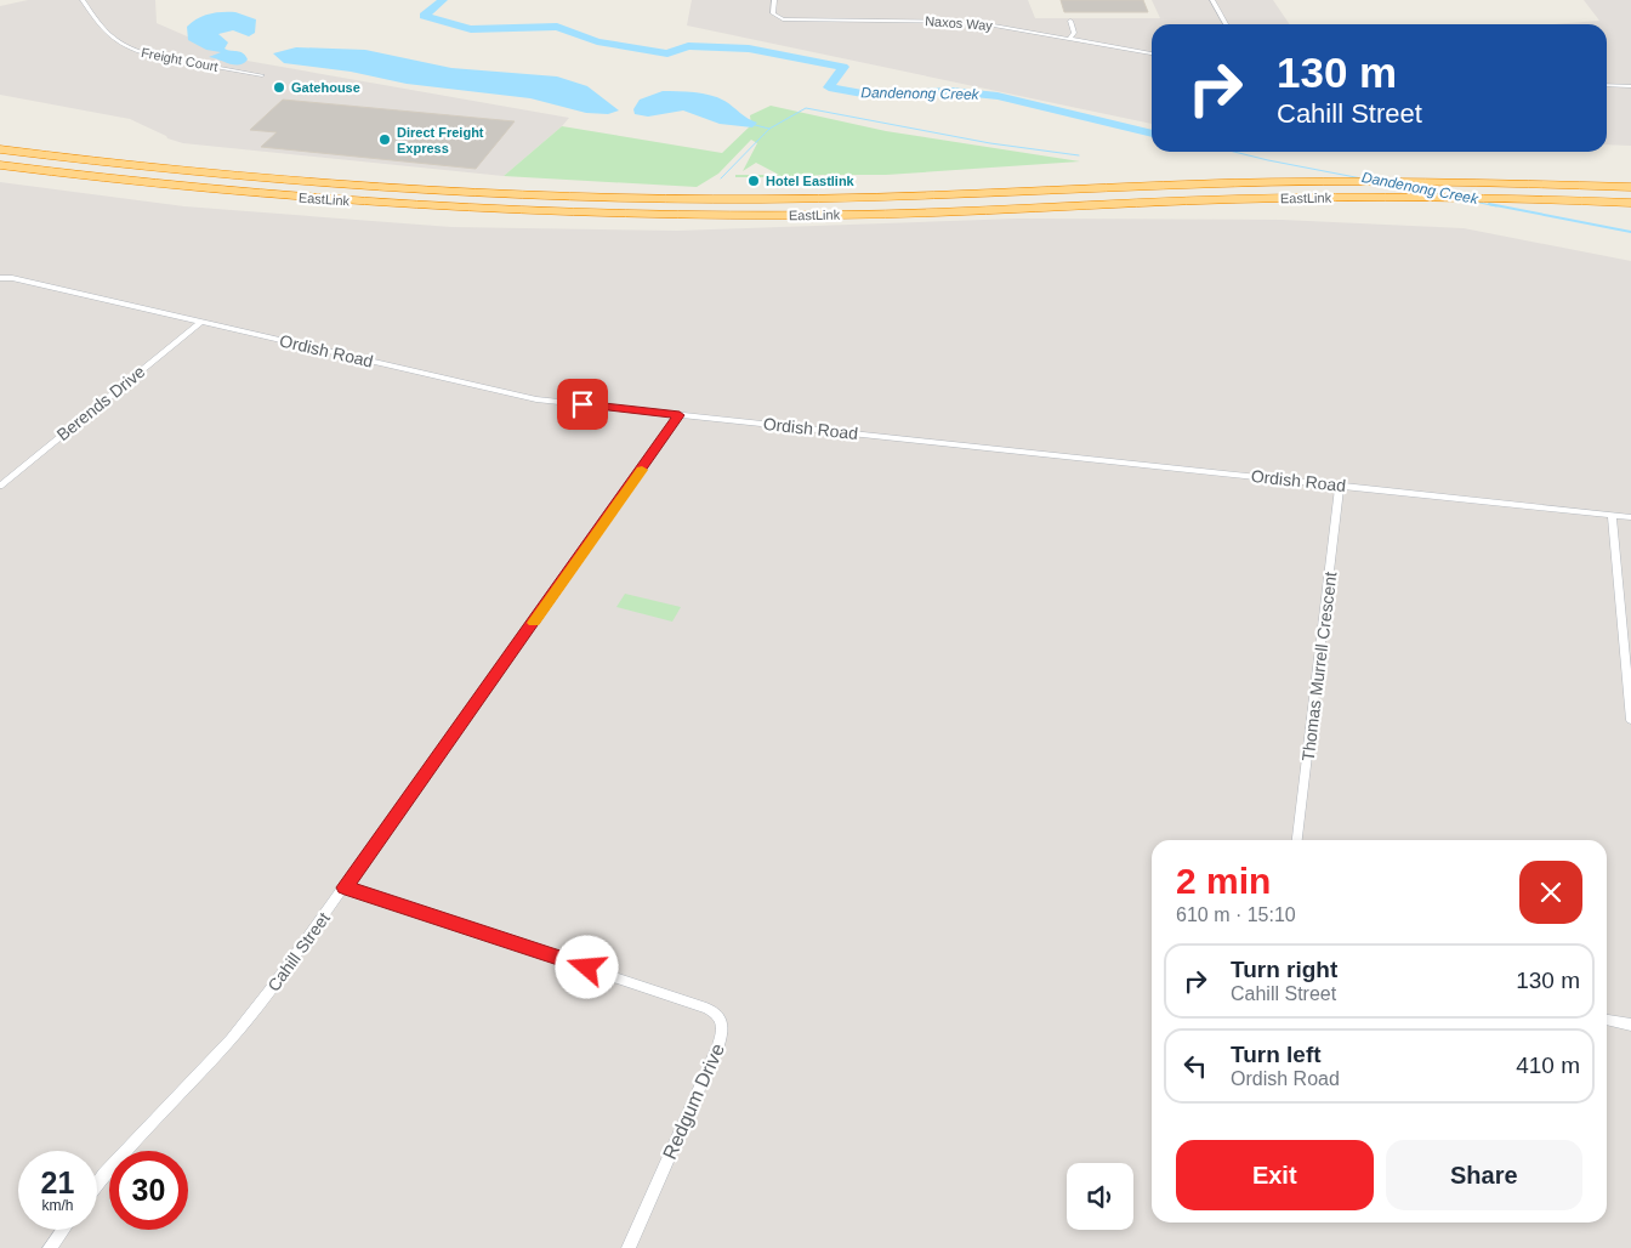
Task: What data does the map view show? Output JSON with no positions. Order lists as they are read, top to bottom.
{
  "streets": {
    "highway": ["EastLink"],
    "street": [
      "Naxos Way",
      "Freight Court",
      "Ordish Road",
      "Berends Drive",
      "Thomas Murrell Crescent",
      "Cahill Street",
      "Redgum Drive"
    ]
  },
  "crossings": [
    ["Ordish Road", "Berends Drive"],
    ["Ordish Road", "Thomas Murrell Crescent"],
    ["Ordish Road", "Cahill Street"],
    ["Cahill Street", "Redgum Drive"]
  ],
  "water": ["Dandenong Creek"],
  "places": ["Gatehouse", "Direct Freight Express", "Hotel Eastlink"],
  "page": {
    "turn": ["130 m", "Cahill Street"],
    "heading": ["2 min", "610 m · 15:10"],
    "list": [
      {
        "name": "Turn right",
        "note": "Cahill Street",
        "value": "130 m"
      },
      {
        "name": "Turn left",
        "note": "Ordish Road",
        "value": "410 m"
      }
    ],
    "buttons": ["Exit", "Share"],
    "speed": "21 km/h",
    "limit": "30"
  }
}
